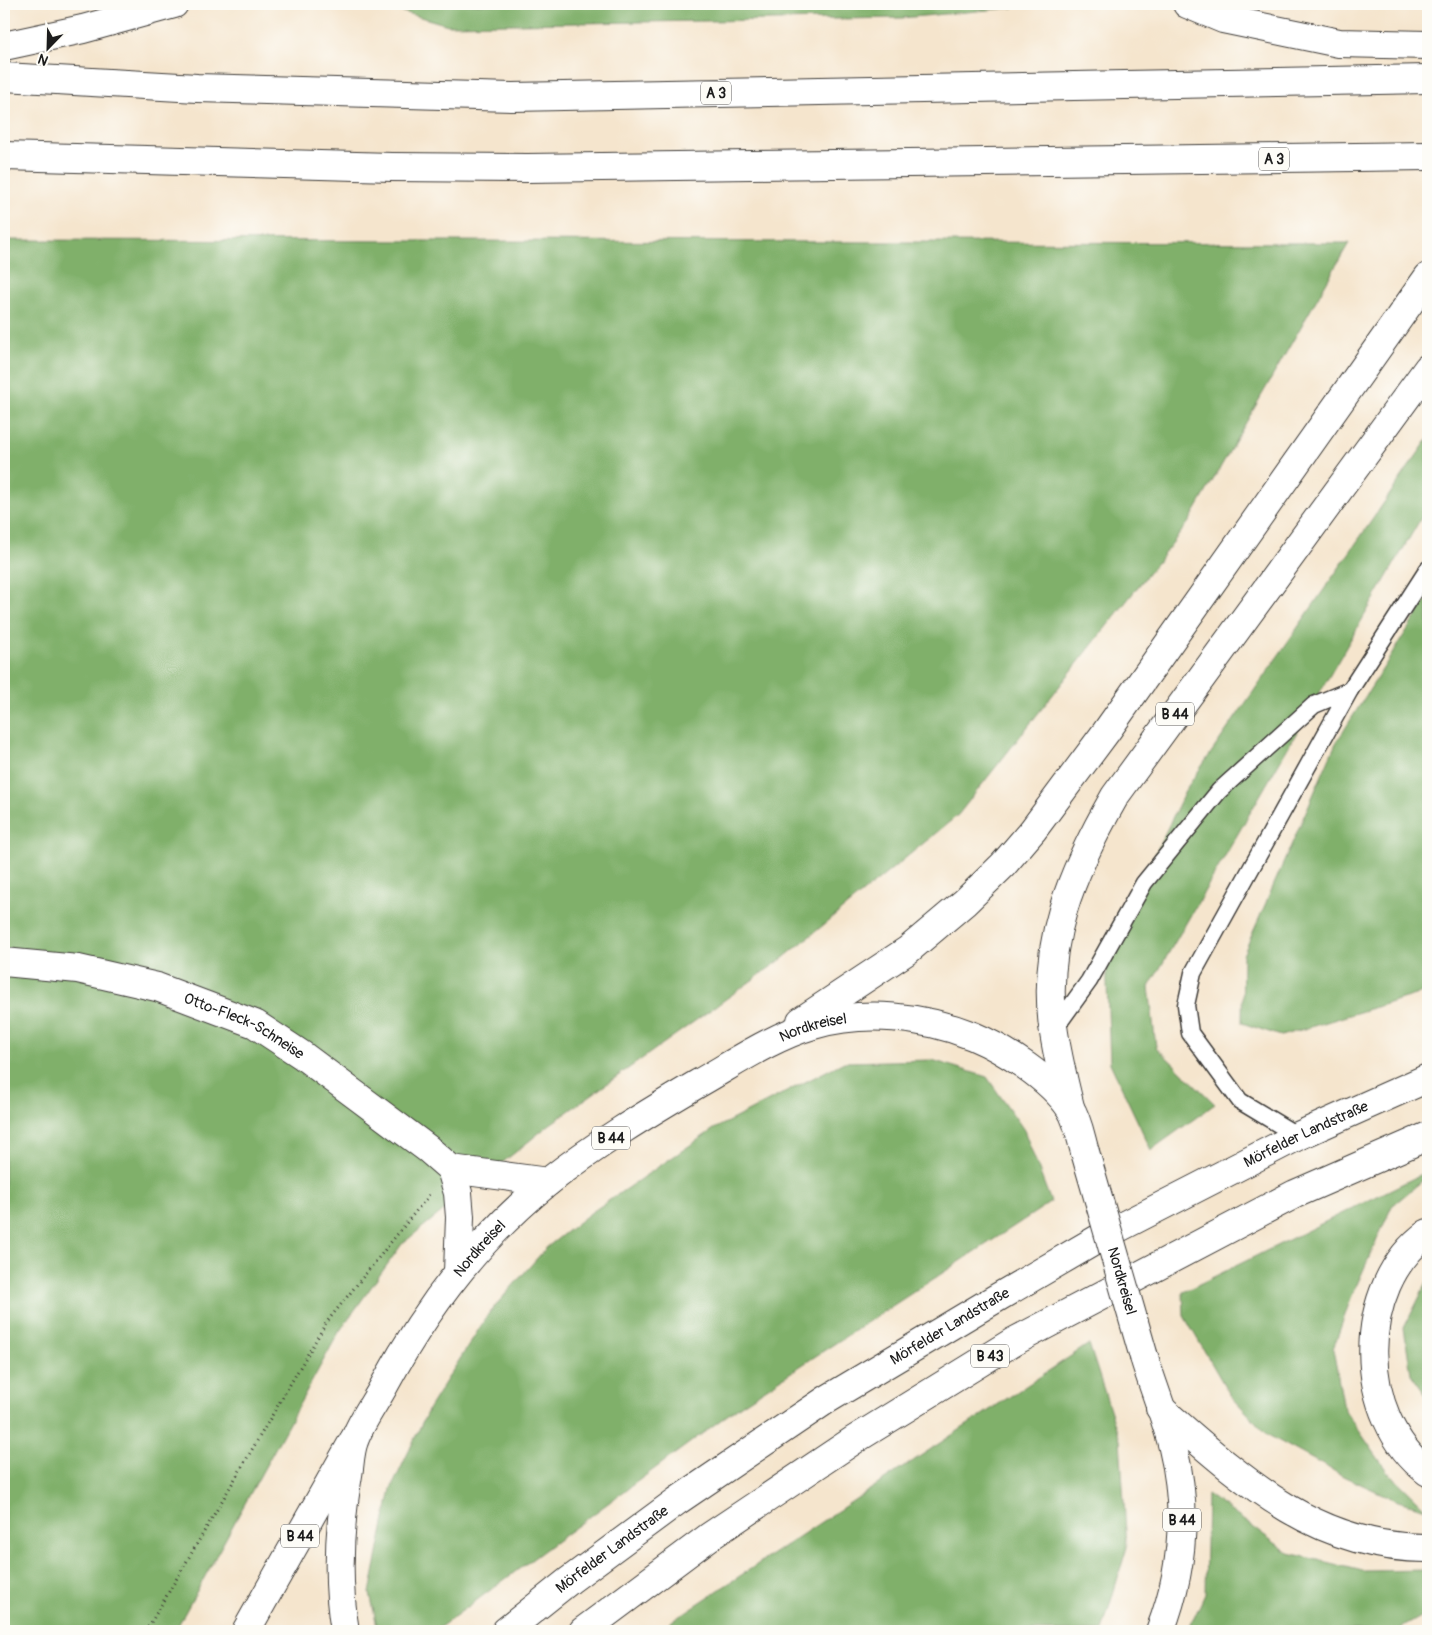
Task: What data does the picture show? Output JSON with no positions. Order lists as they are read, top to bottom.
{
  "streets": {
    "main road": [
      "A 3",
      "B 44",
      "Otto-Fleck-Schneise",
      "Nordkreisel",
      "Mörfelder Landstraße",
      "B 43"
    ]
  },
  "crossings": [
    ["B 44", "Nordkreisel"]
  ],
  "north": "bottom left"
}
